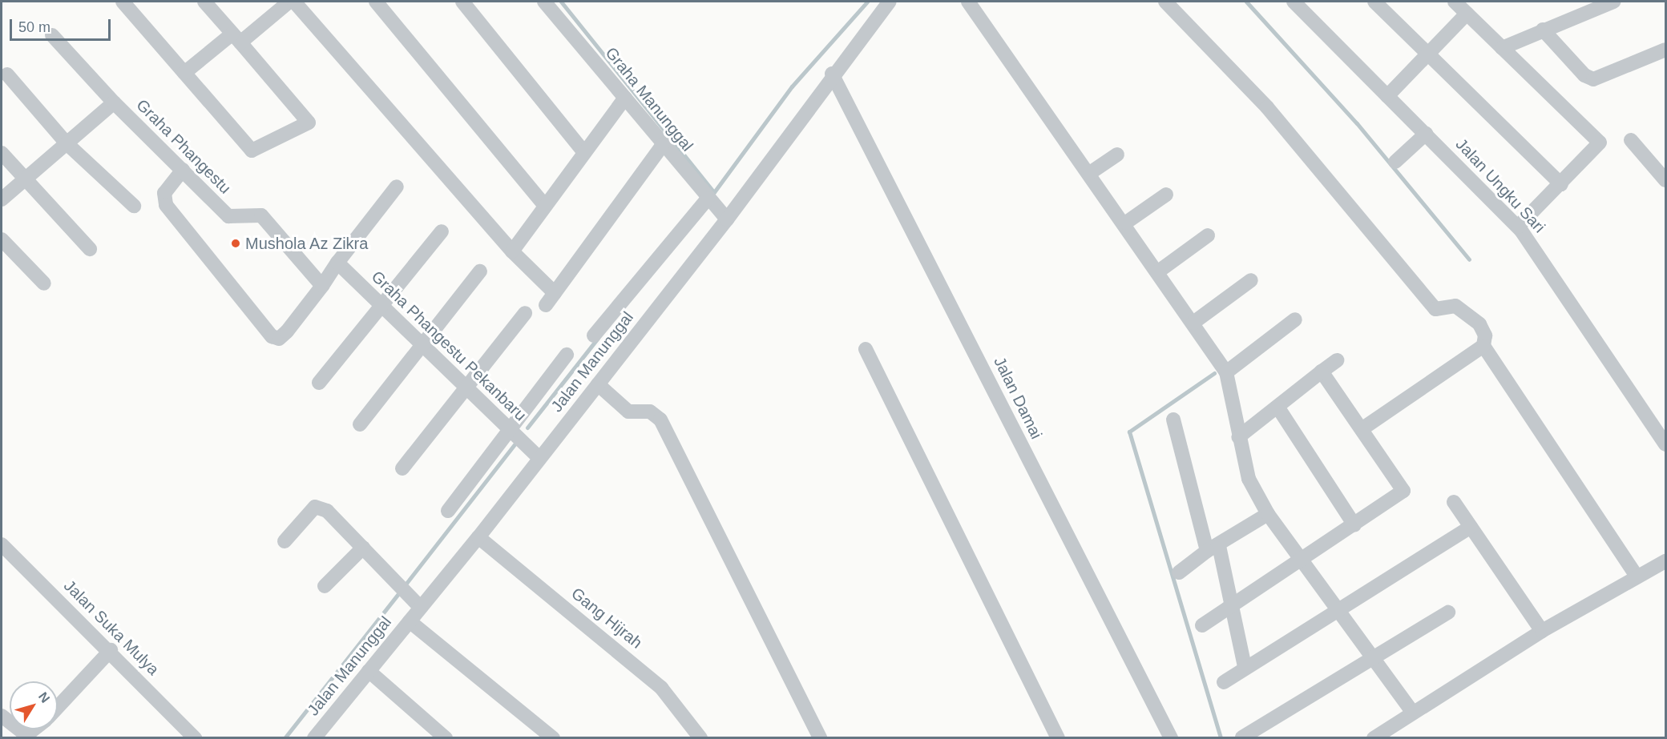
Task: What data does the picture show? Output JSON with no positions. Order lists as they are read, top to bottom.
{
  "streets": {
    "street": [
      "Graha Manunggal",
      "Graha Phangestu",
      "Jalan Ungku Sari",
      "Graha Phangestu Pekanbaru",
      "Jalan Manunggal",
      "Jalan Damai",
      "Gang Hijrah",
      "Jalan Suka Mulya"
    ]
  },
  "crossings": [
    ["Graha Manunggal", "Jalan Manunggal"],
    ["Graha Phangestu Pekanbaru", "Jalan Manunggal"],
    ["Jalan Manunggal", "Jalan Damai"],
    ["Jalan Manunggal", "Gang Hijrah"]
  ],
  "places": ["Mushola Az Zikra"],
  "scale_bar": "50 m",
  "north": "top right"
}
